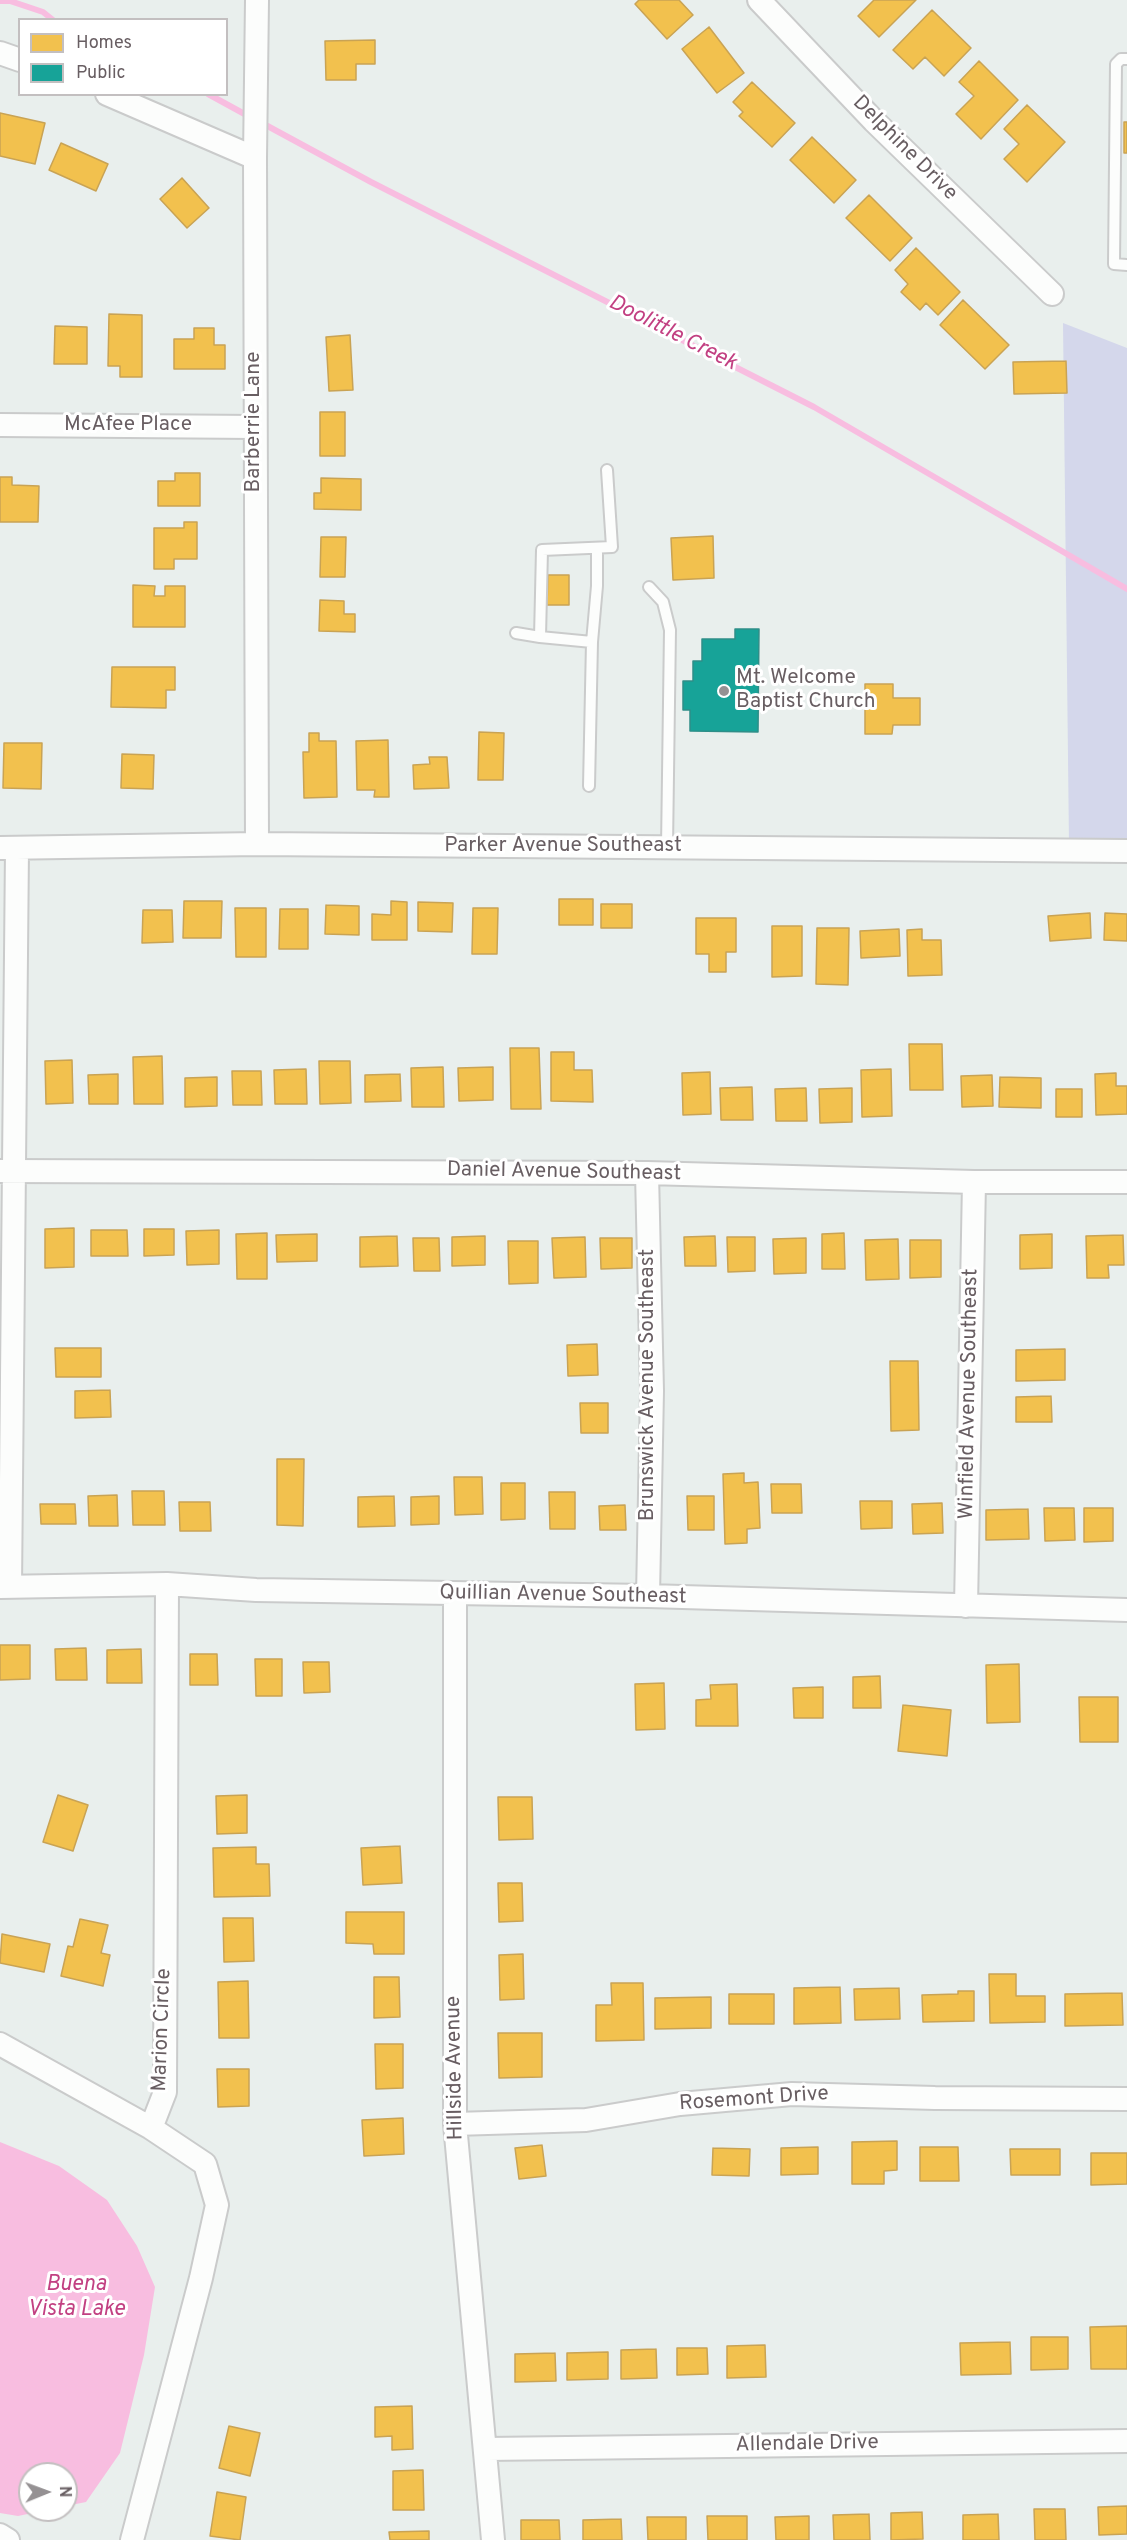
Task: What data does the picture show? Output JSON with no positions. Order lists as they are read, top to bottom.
{
  "streets": {
    "street": [
      "Delphine Drive",
      "Barberrie Lane",
      "McAfee Place",
      "Parker Avenue Southeast",
      "Daniel Avenue Southeast",
      "Brunswick Avenue Southeast",
      "Winfield Avenue Southeast",
      "Quillian Avenue Southeast",
      "Marion Circle",
      "Hillside Avenue",
      "Rosemont Drive",
      "Allendale Drive"
    ]
  },
  "crossings": [
    ["Barberrie Lane", "McAfee Place"],
    ["Barberrie Lane", "Parker Avenue Southeast"],
    ["Daniel Avenue Southeast", "Brunswick Avenue Southeast"],
    ["Daniel Avenue Southeast", "Winfield Avenue Southeast"],
    ["Brunswick Avenue Southeast", "Quillian Avenue Southeast"],
    ["Winfield Avenue Southeast", "Quillian Avenue Southeast"],
    ["Quillian Avenue Southeast", "Marion Circle"],
    ["Quillian Avenue Southeast", "Hillside Avenue"],
    ["Hillside Avenue", "Rosemont Drive"],
    ["Hillside Avenue", "Allendale Drive"]
  ],
  "water": ["Doolittle Creek", "Buena Vista Lake"],
  "places": ["Mt. Welcome Baptist Church"],
  "legend": ["Homes", "Public"],
  "north": "right"
}
